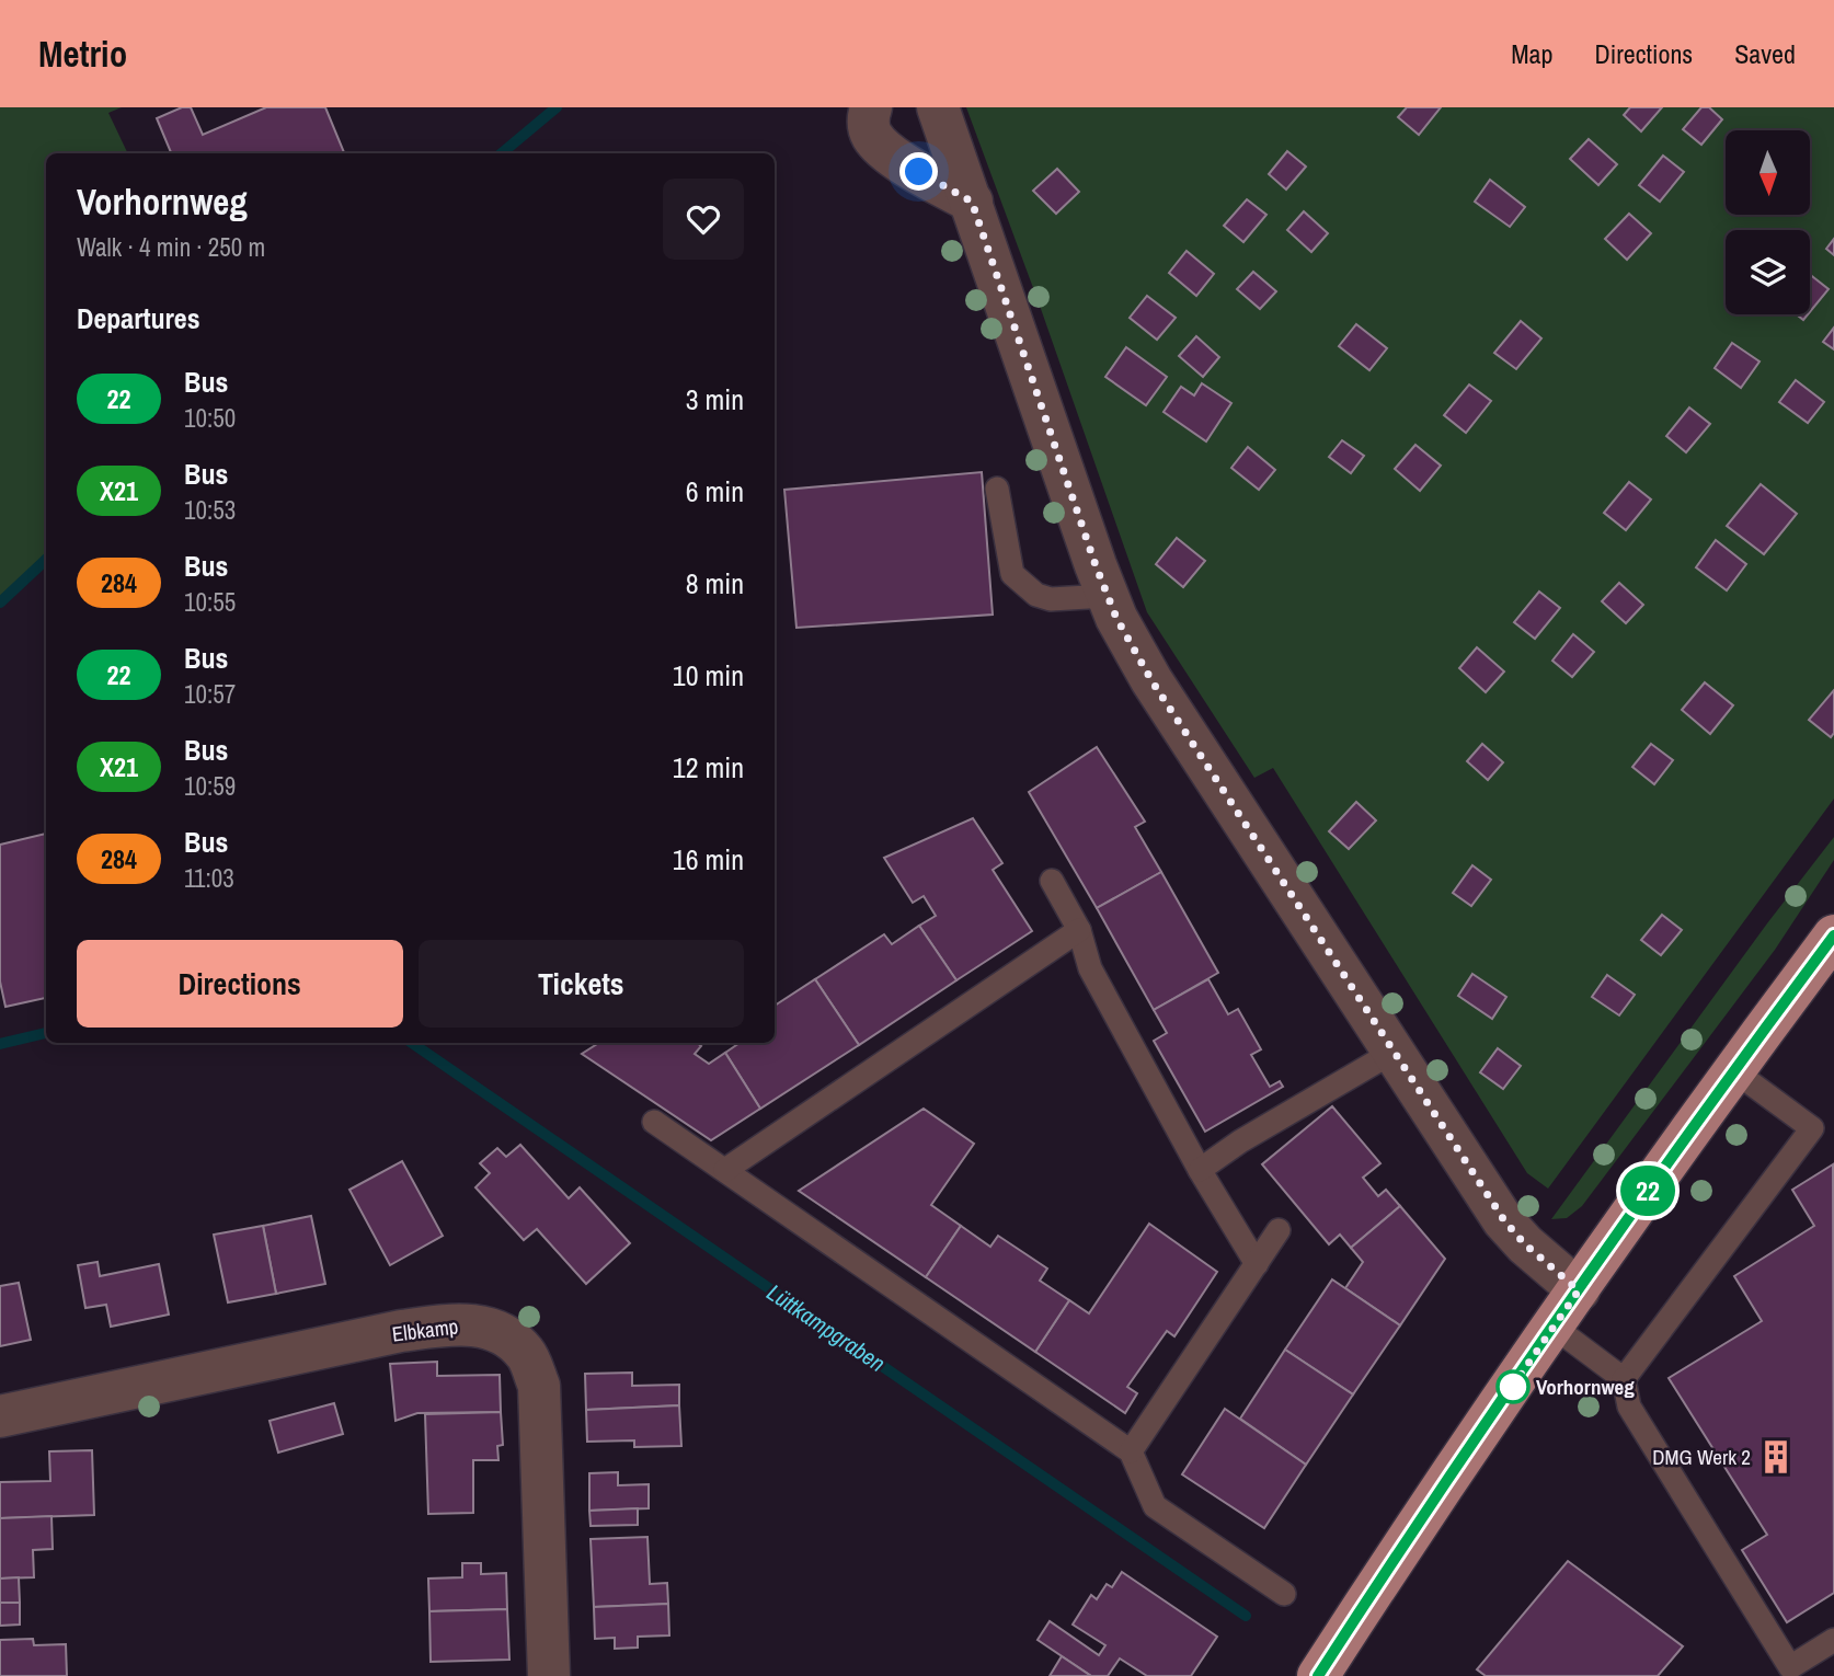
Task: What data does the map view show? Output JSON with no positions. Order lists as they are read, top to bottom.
{
  "streets": {
    "street": ["Elbkamp"]
  },
  "water": ["Lüttkampgraben"],
  "places": {
    "other": ["Vorhornweg"],
    "building": ["DMG Werk 2"]
  },
  "lines": ["bus line 22"],
  "north": "bottom",
  "page": {
    "header": "Metrio",
    "nav": ["Map", "Directions", "Saved"],
    "on_map": "22",
    "heading": [
      ["Vorhornweg", "Walk · 4 min · 250 m"],
      "Departures"
    ],
    "list": [
      {
        "mark": "22",
        "name": "Bus",
        "note": "10:50",
        "value": "3 min"
      },
      {
        "mark": "X21",
        "name": "Bus",
        "note": "10:53",
        "value": "6 min"
      },
      {
        "mark": "284",
        "name": "Bus",
        "note": "10:55",
        "value": "8 min"
      },
      {
        "mark": "22",
        "name": "Bus",
        "note": "10:57",
        "value": "10 min"
      },
      {
        "mark": "X21",
        "name": "Bus",
        "note": "10:59",
        "value": "12 min"
      },
      {
        "mark": "284",
        "name": "Bus",
        "note": "11:03",
        "value": "16 min"
      }
    ],
    "buttons": ["Directions", "Tickets"]
  }
}
